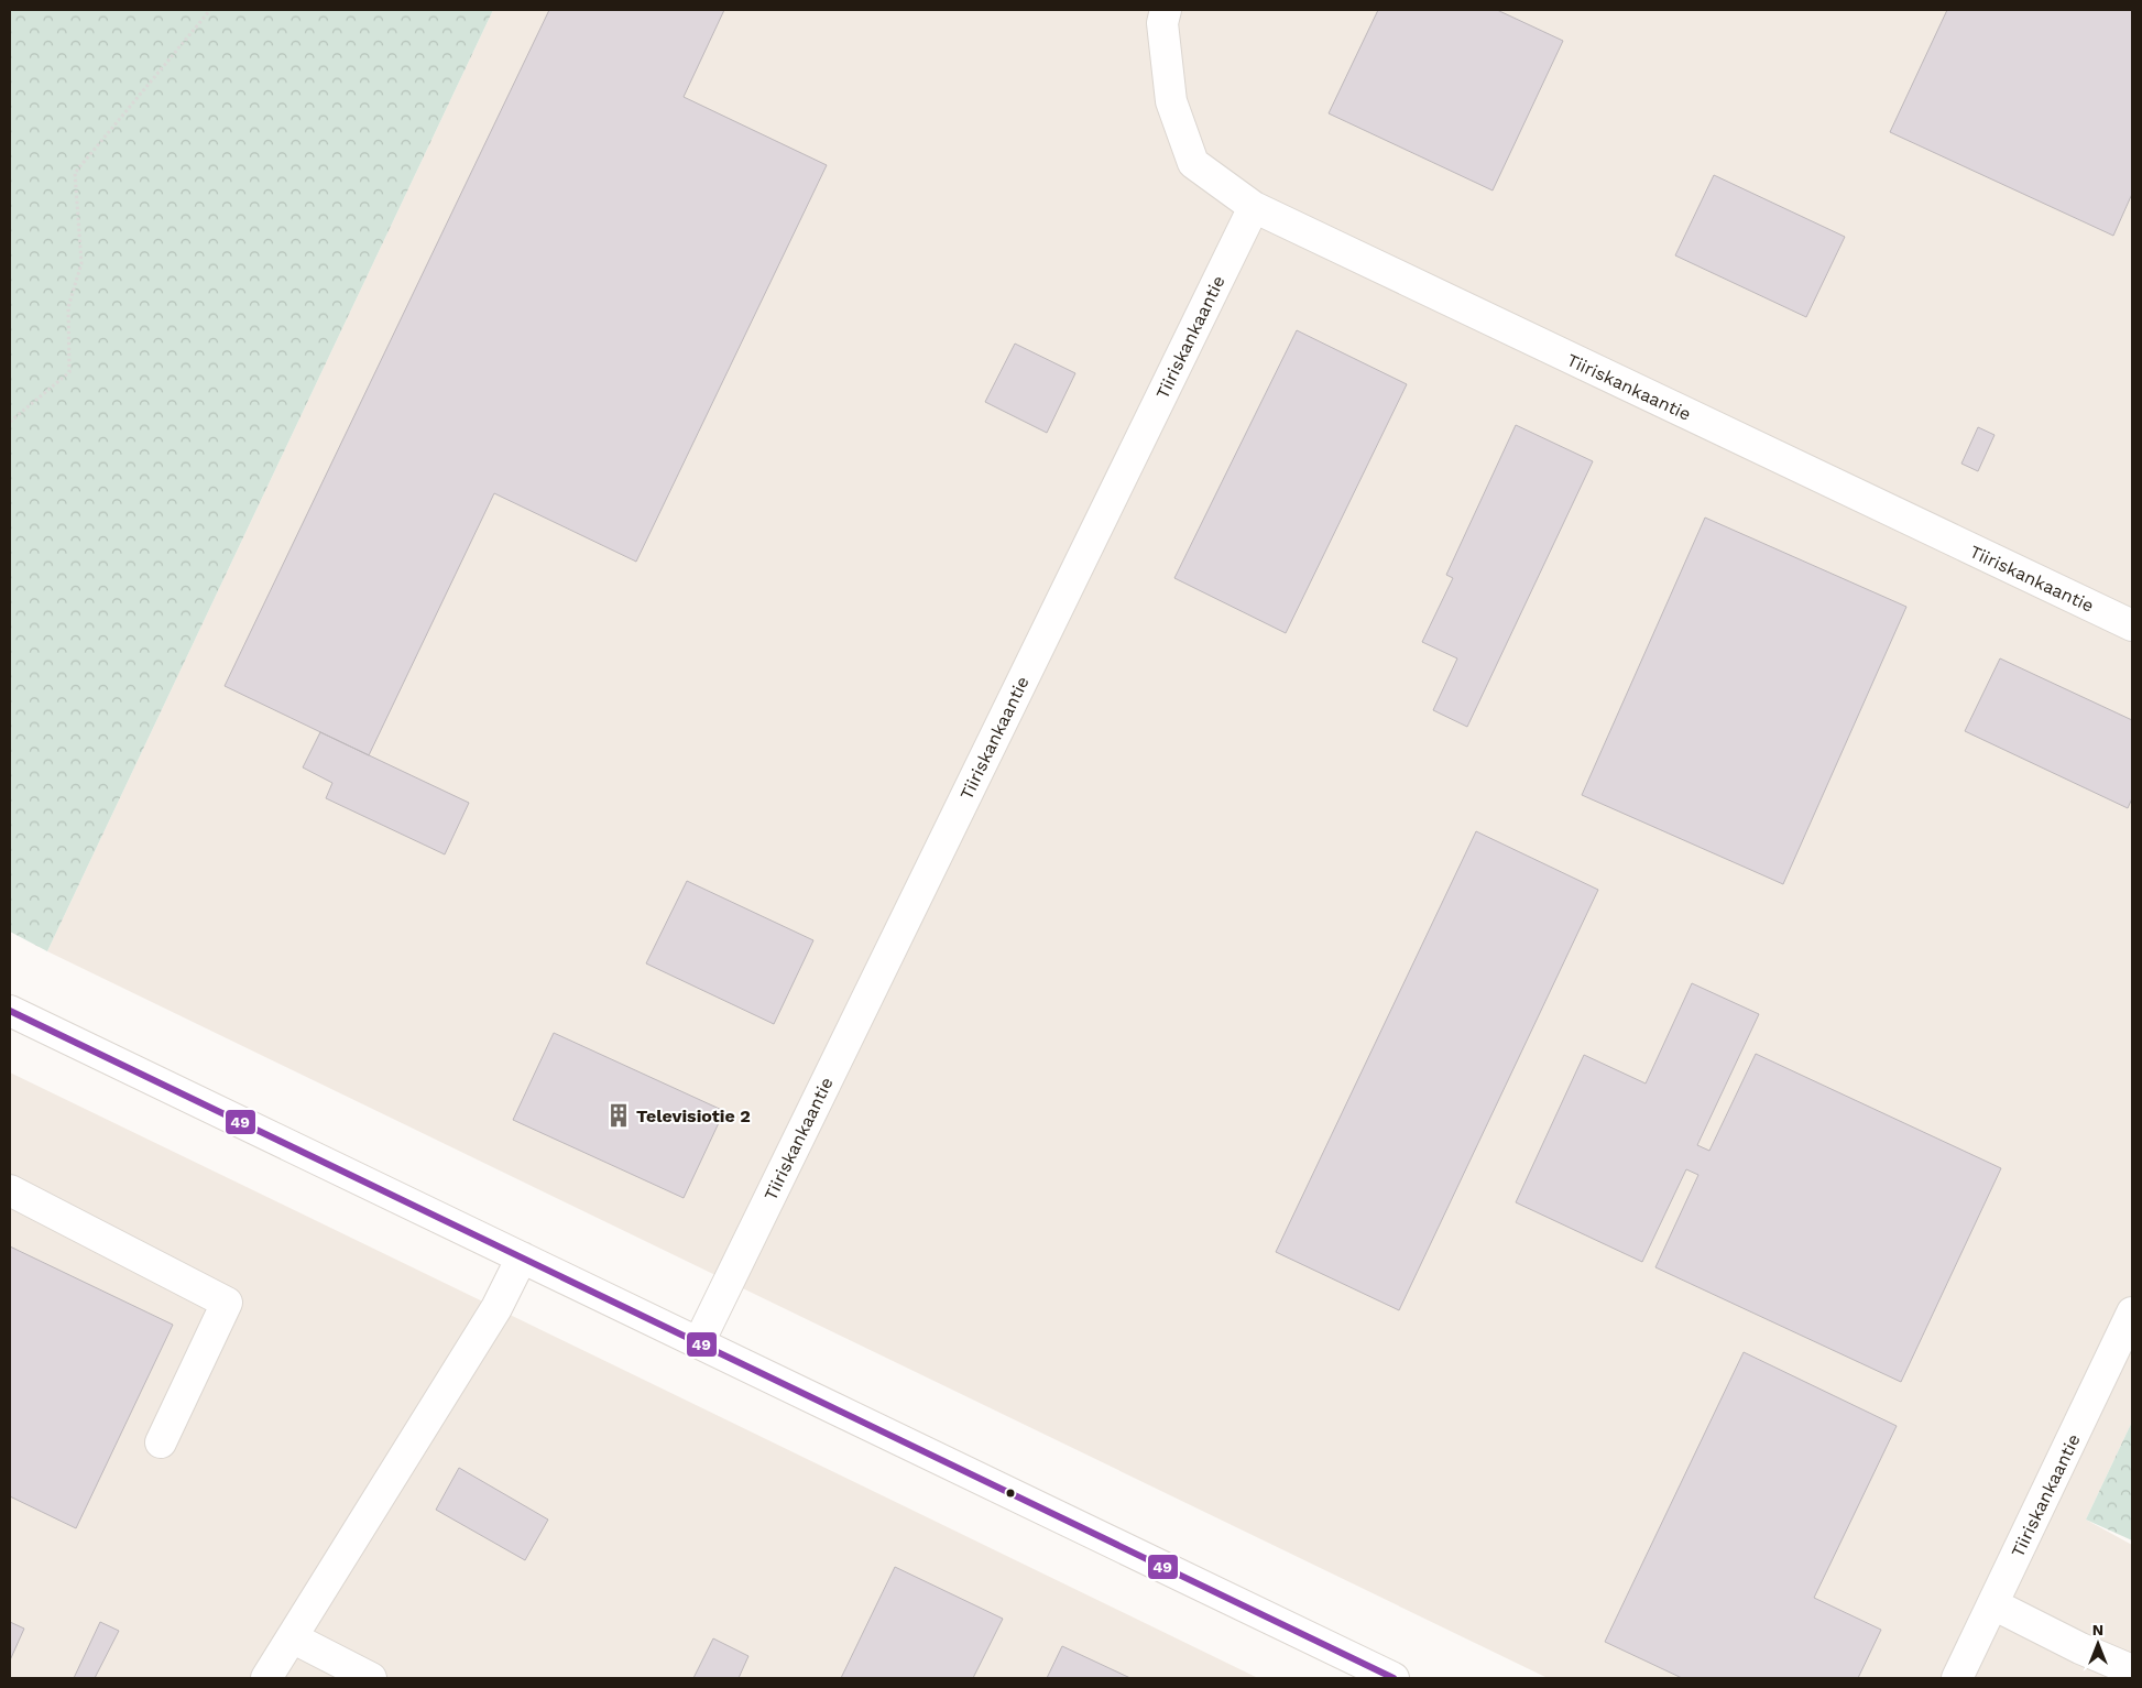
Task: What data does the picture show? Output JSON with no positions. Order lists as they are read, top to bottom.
{
  "streets": {
    "street": ["Tiiriskankaantie"]
  },
  "places": {
    "building": ["Televisiotie 2"]
  },
  "lines": ["transit line 49"],
  "north": "top"
}
